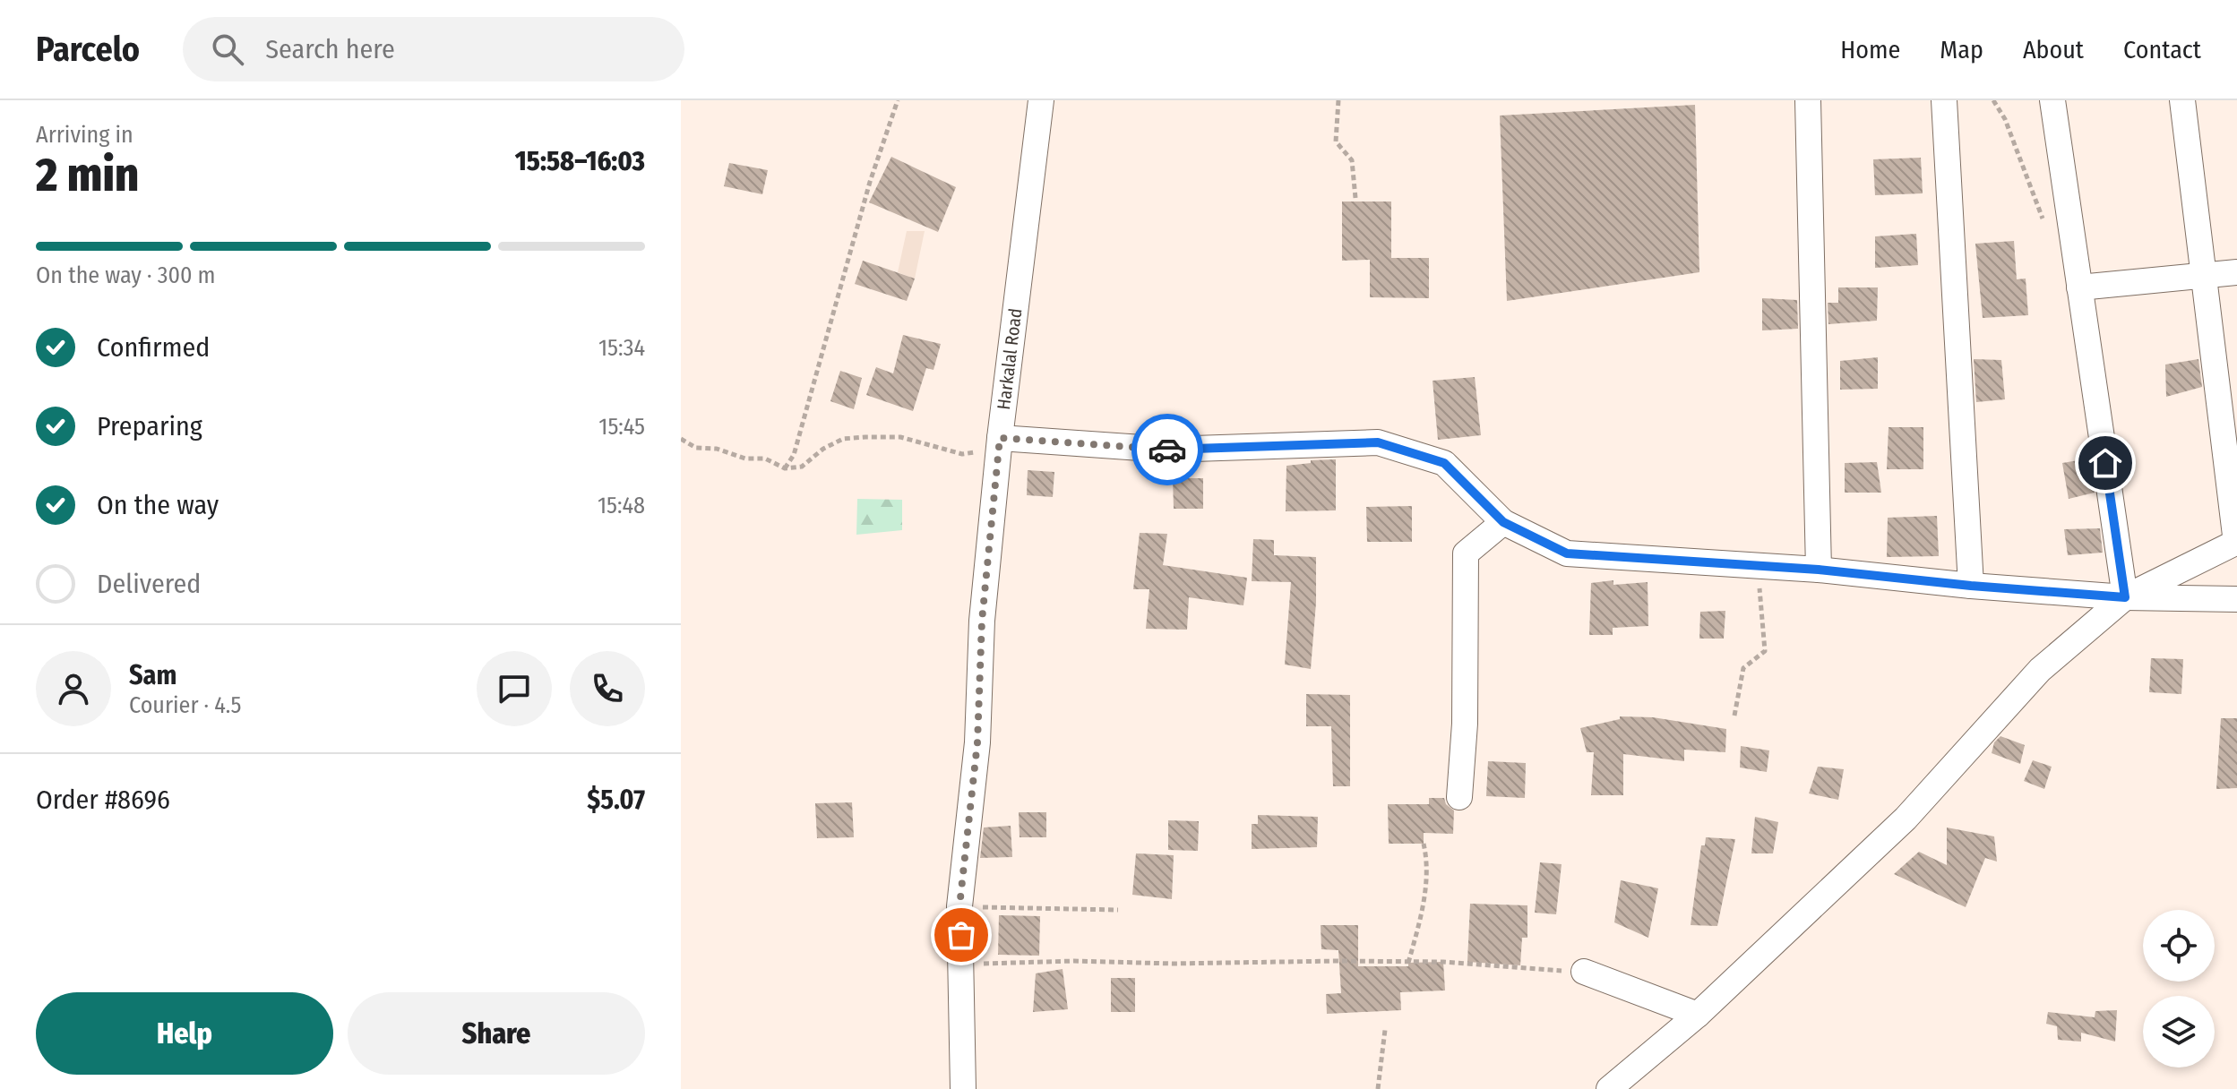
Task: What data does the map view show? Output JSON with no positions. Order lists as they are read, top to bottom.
{
  "streets": {
    "street": ["Harkalal Road"]
  },
  "page": {
    "header": "Parcelo",
    "search": "Search here",
    "nav": [
      "Home",
      "Map",
      "About",
      "Contact"
    ],
    "heading": ["2 min", "Arriving in", "15:58–16:03"],
    "panel": [
      "Sam",
      "Courier · 4.5",
      "Order #8696",
      "$5.07"
    ],
    "bar": "On the way · 300 m",
    "list": [
      ["Confirmed", "15:34"],
      ["Preparing", "15:45"],
      ["On the way", "15:48"],
      "Delivered"
    ],
    "buttons": ["Help", "Share"]
  }
}
